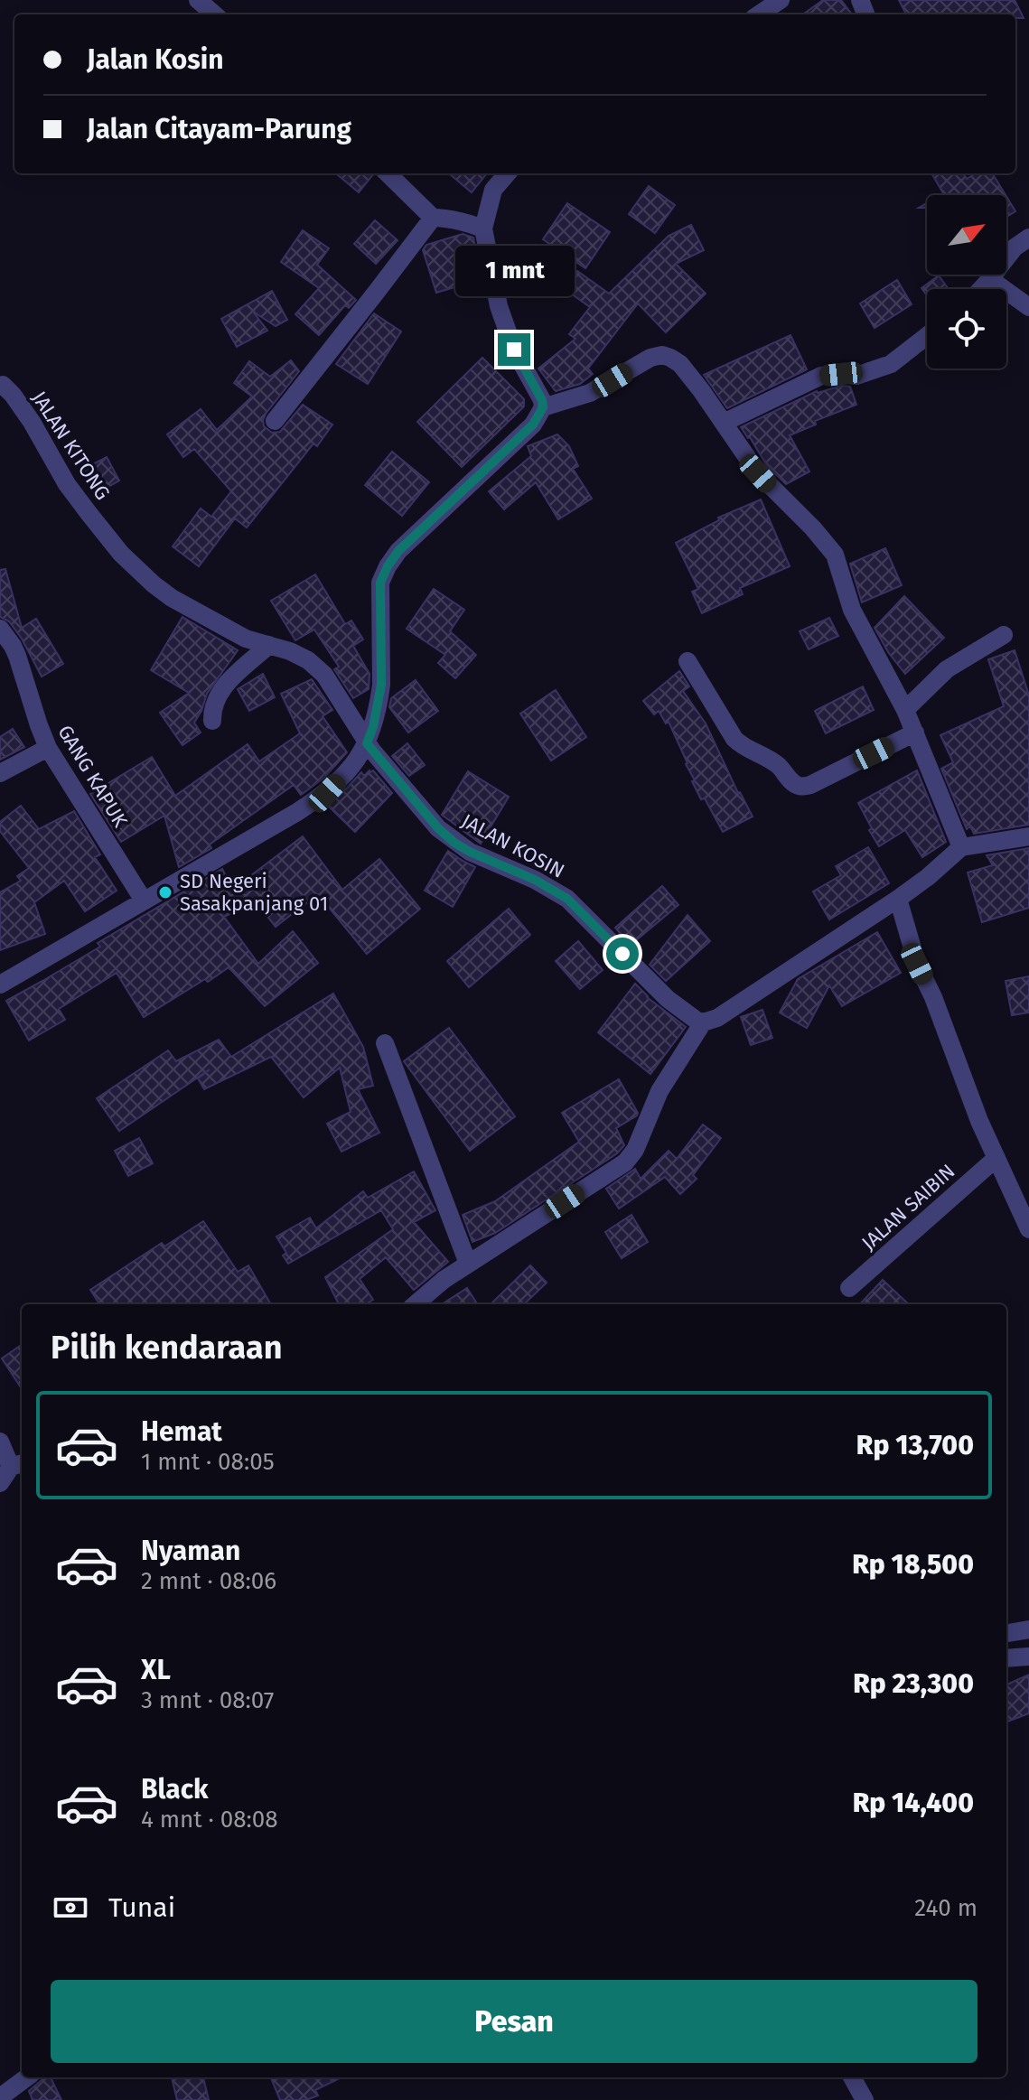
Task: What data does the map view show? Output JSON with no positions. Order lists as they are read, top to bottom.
{
  "streets": {
    "street": [
      "JALAN KITONG",
      "GANG KAPUK",
      "JALAN KOSIN",
      "JALAN SAIBIN"
    ]
  },
  "crossings": [
    ["JALAN KITONG", "JALAN KOSIN"]
  ],
  "places": ["SD Negeri Sasakpanjang 01"],
  "north": "top right",
  "page": {
    "banner": ["Jalan Kosin", "Jalan Citayam-Parung"],
    "bubble": "1 mnt",
    "heading": "Pilih kendaraan",
    "list": [
      {
        "name": "Hemat",
        "note": "1 mnt · 08:05",
        "value": "Rp 13,700"
      },
      {
        "name": "Nyaman",
        "note": "2 mnt · 08:06",
        "value": "Rp 18,500"
      },
      {
        "name": "XL",
        "note": "3 mnt · 08:07",
        "value": "Rp 23,300"
      },
      {
        "name": "Black",
        "note": "4 mnt · 08:08",
        "value": "Rp 14,400"
      }
    ],
    "pay": ["Tunai", "240 m"],
    "buttons": "Pesan"
  }
}
